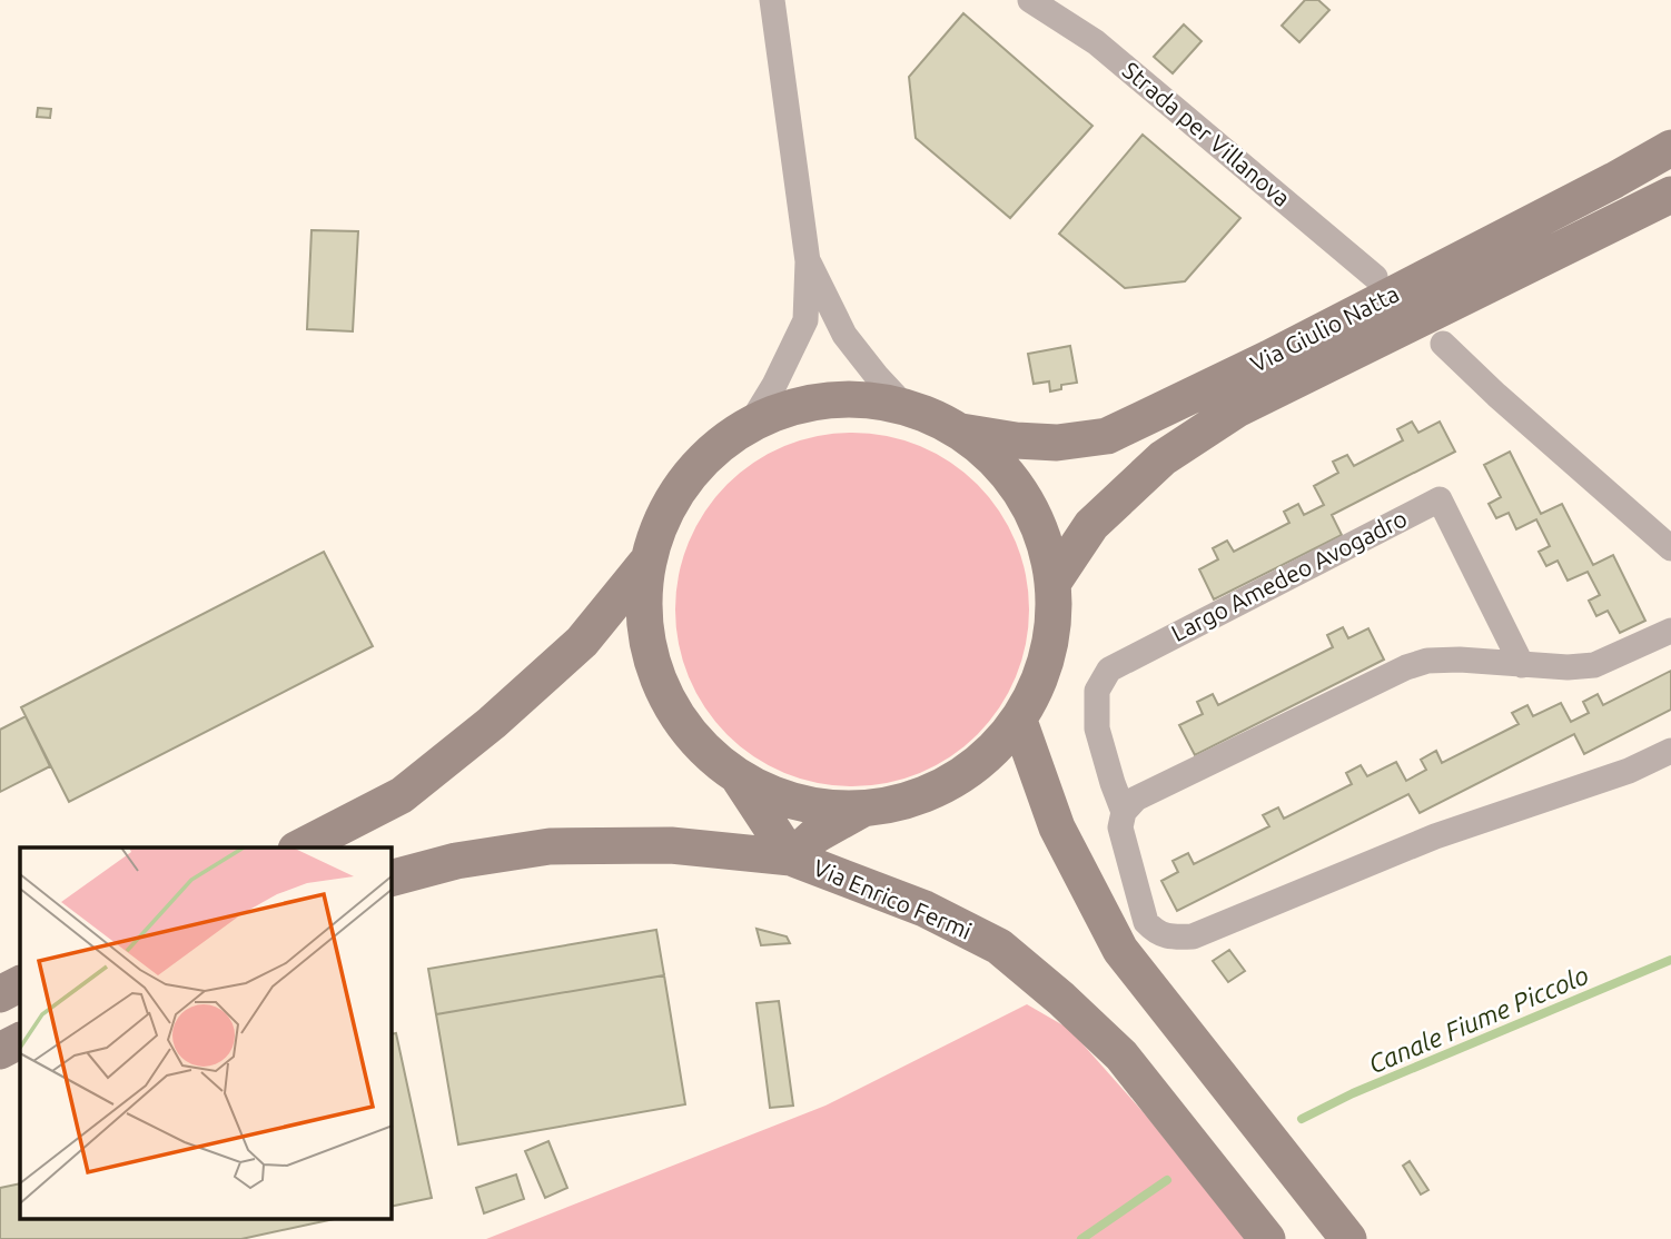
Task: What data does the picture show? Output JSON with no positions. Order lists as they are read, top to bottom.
{
  "streets": {
    "main road": ["Via Giulio Natta", "Via Enrico Fermi"],
    "street": ["Strada per Villanova", "Largo Amedeo Avogadro"]
  },
  "water": ["Canale Fiume Piccolo"]
}
